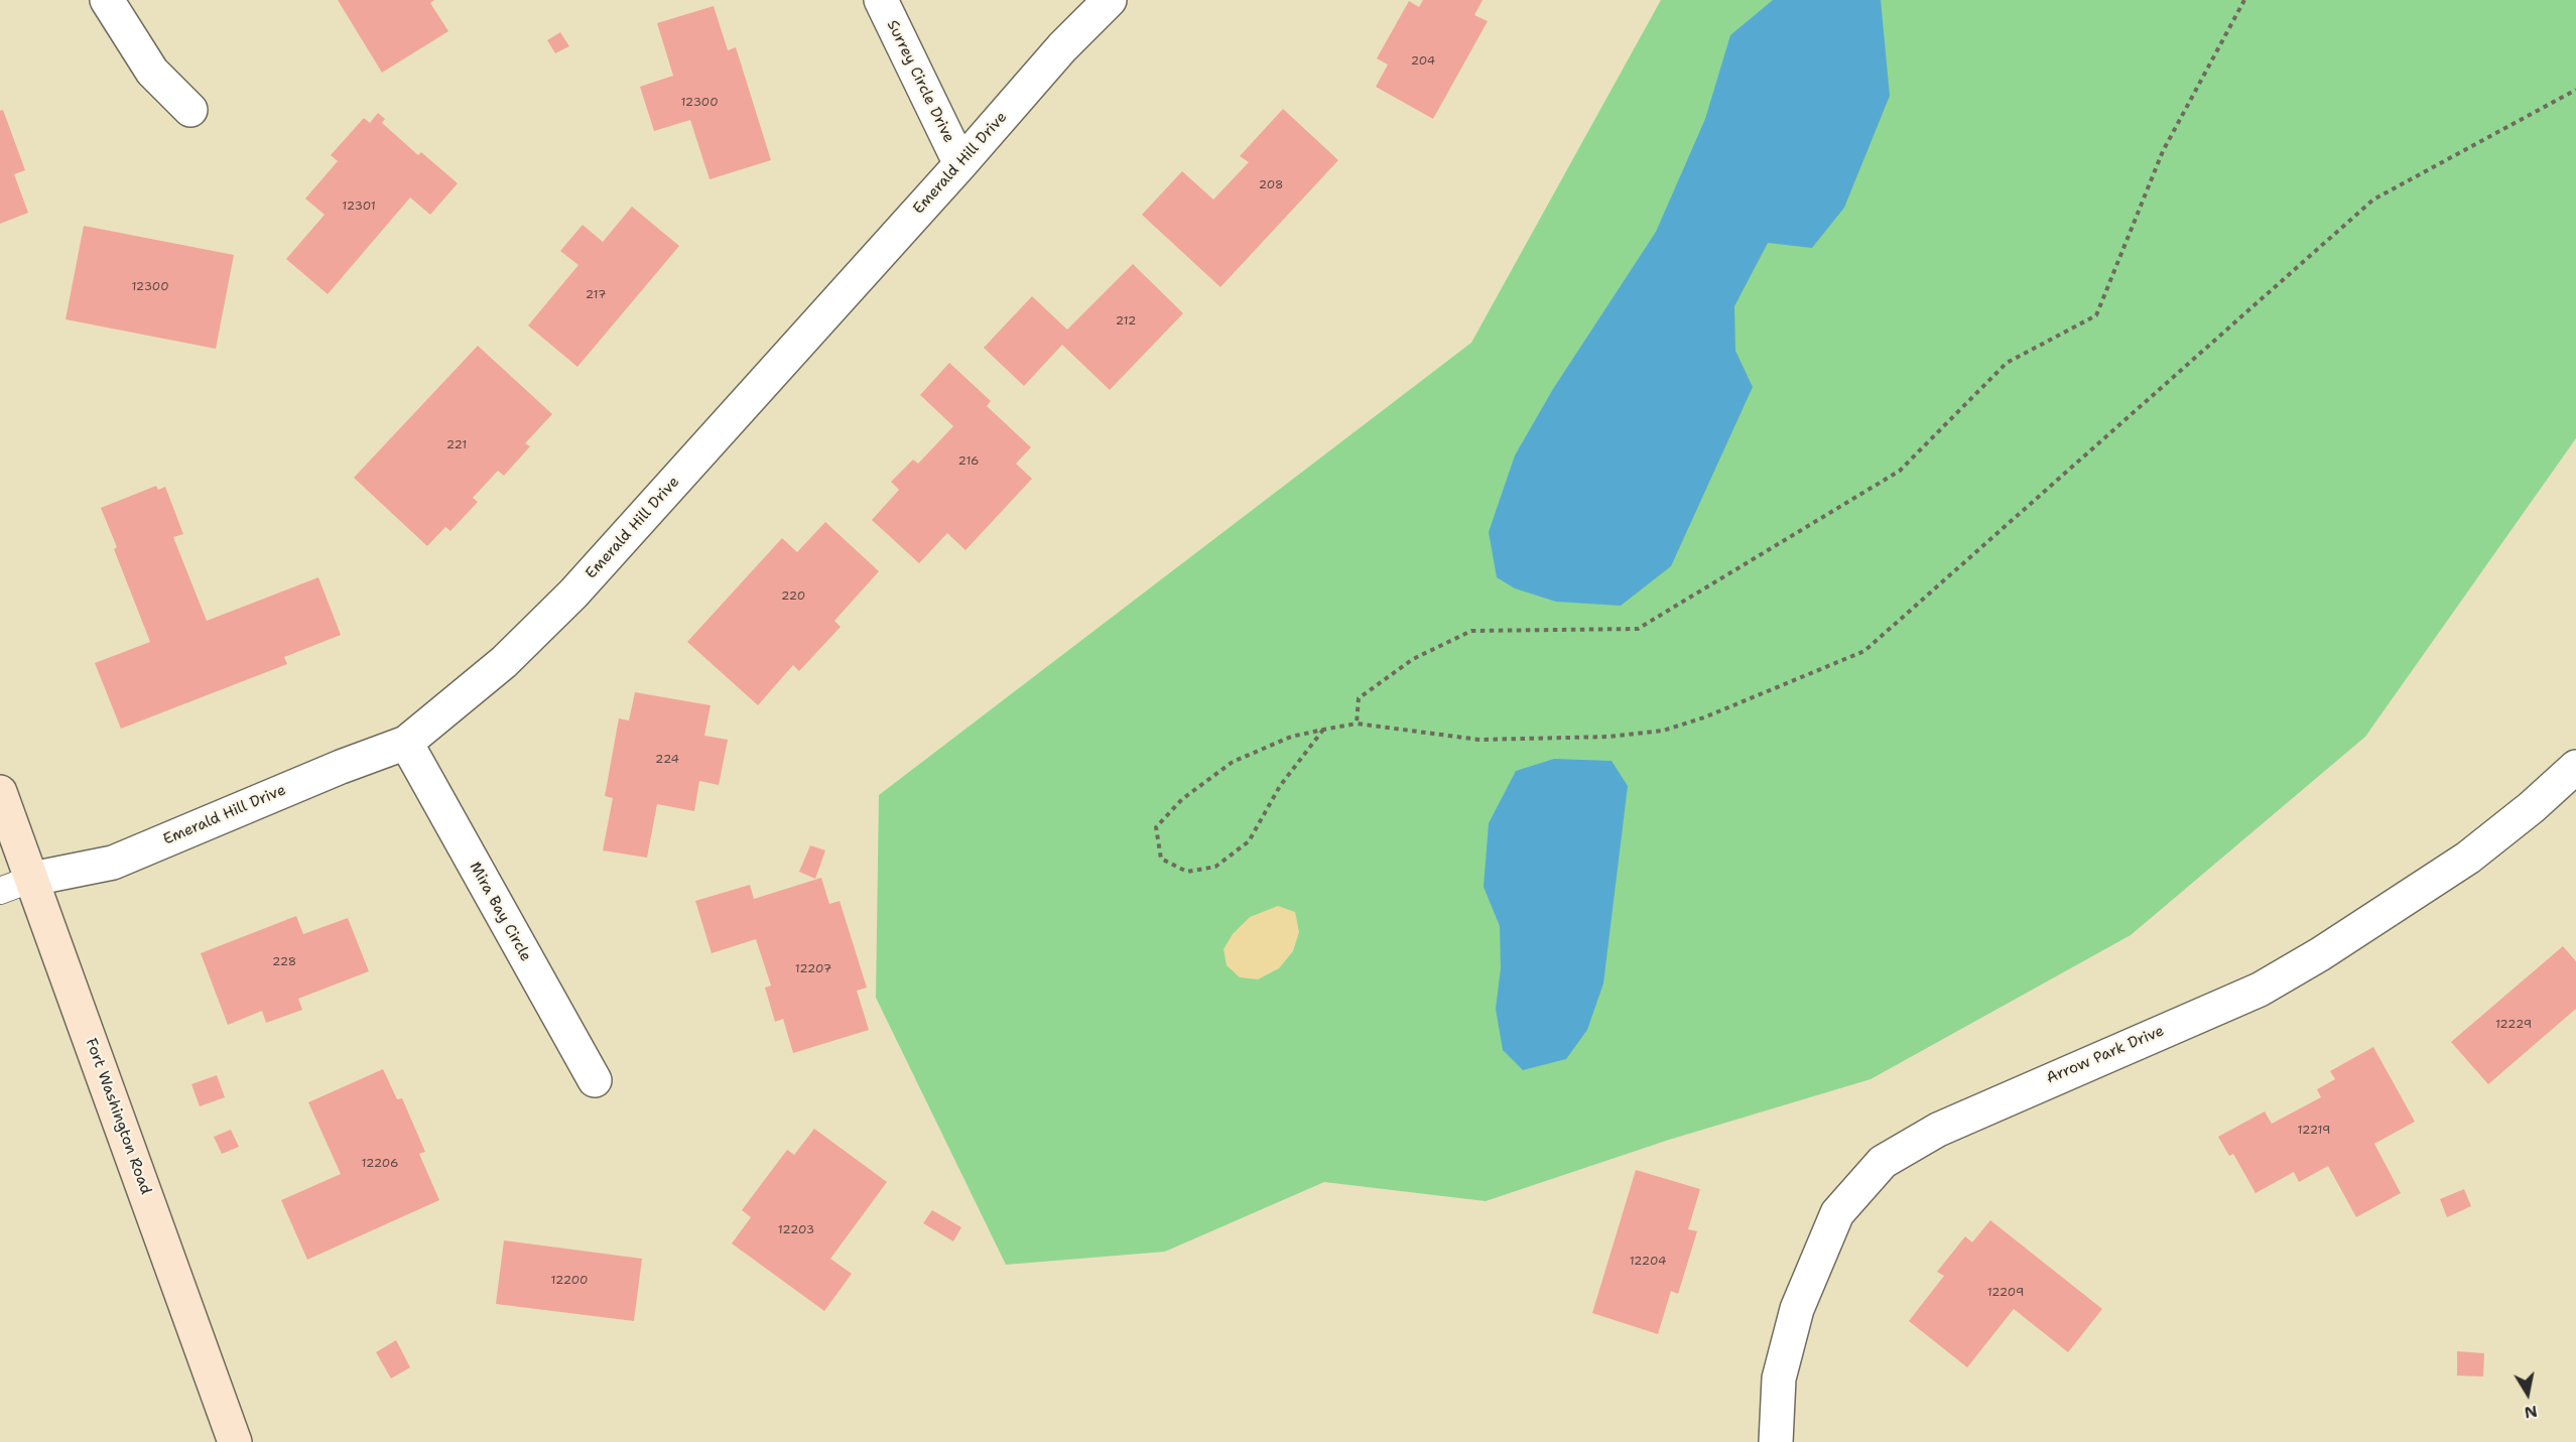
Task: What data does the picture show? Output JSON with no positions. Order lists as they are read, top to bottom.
{
  "streets": {
    "main road": ["Fort Washington Road"],
    "street": [
      "Surrey Circle Drive",
      "Emerald Hill Drive",
      "Mira Bay Circle",
      "Arrow Park Drive"
    ]
  },
  "crossings": [
    ["Surrey Circle Drive", "Emerald Hill Drive"],
    ["Emerald Hill Drive", "Mira Bay Circle"],
    ["Emerald Hill Drive", "Fort Washington Road"]
  ],
  "house_numbers": [
    "204",
    "12300",
    "208",
    "12301",
    "12300",
    "217",
    "212",
    "221",
    "216",
    "220",
    "224",
    "228",
    "12207",
    "12229",
    "12219",
    "12206",
    "12203",
    "12204",
    "12200",
    "12209"
  ],
  "north": "bottom"
}
